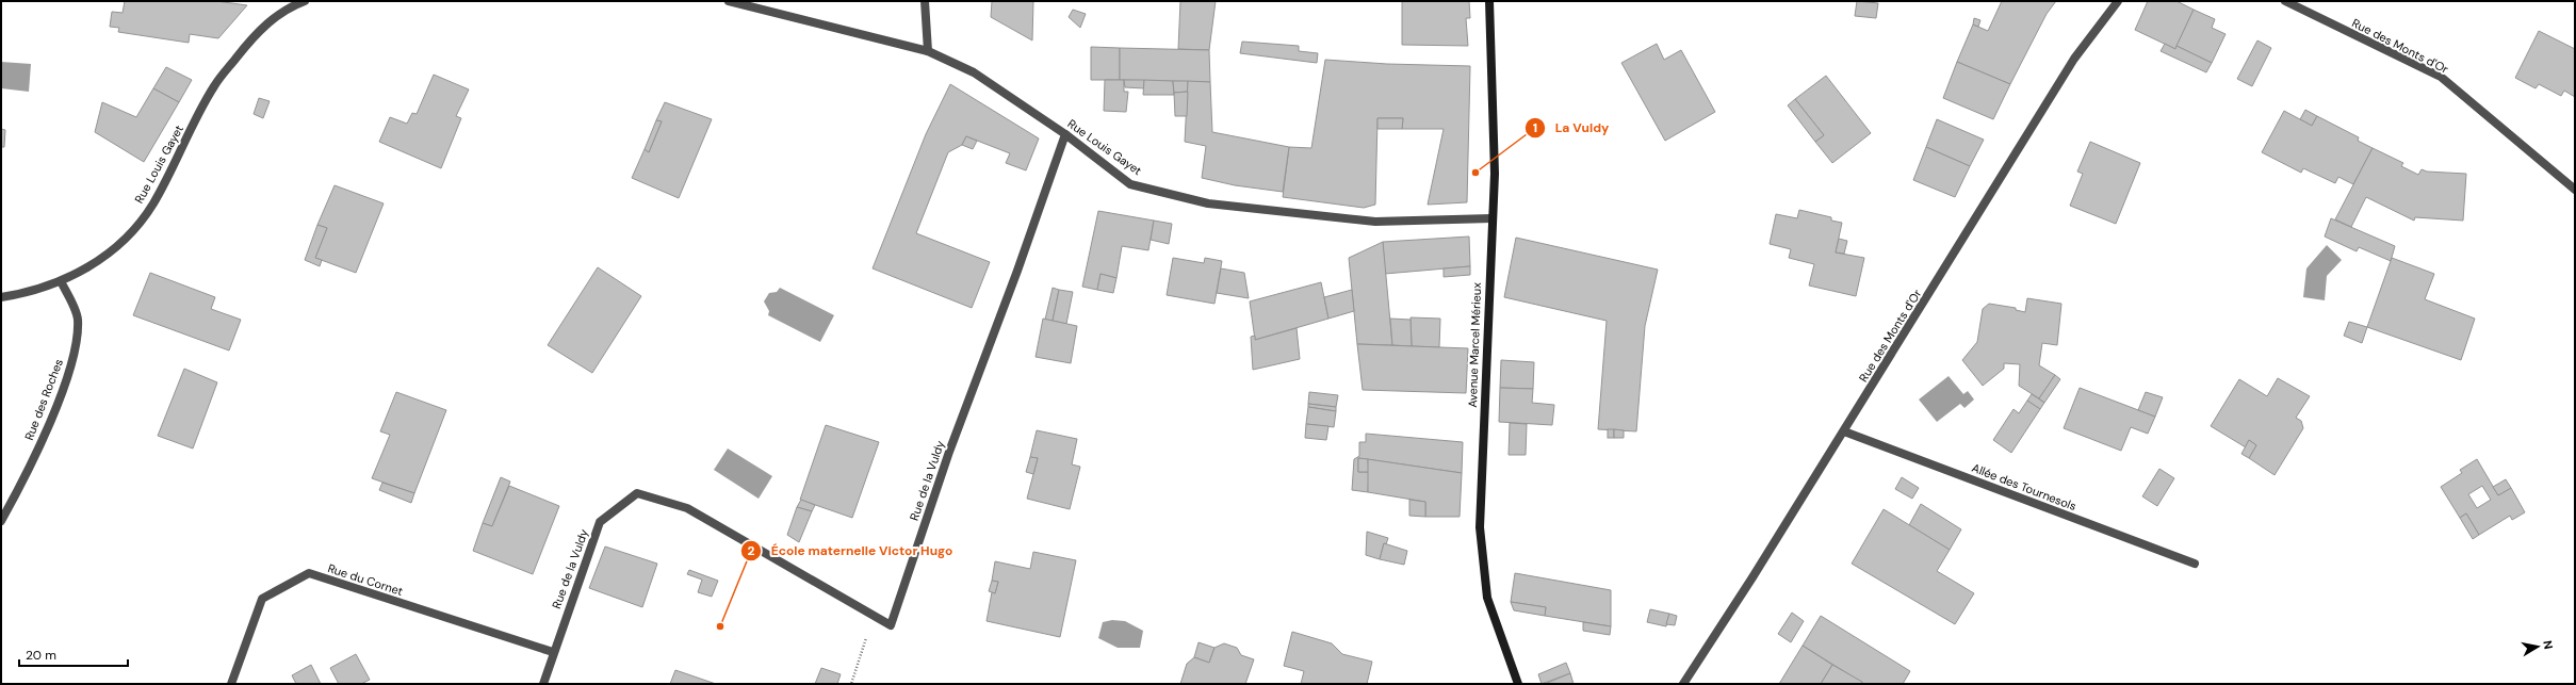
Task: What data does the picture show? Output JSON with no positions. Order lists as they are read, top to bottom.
{
  "streets": {
    "main road": ["Avenue Marcel Mérieux"],
    "street": [
      "Rue des Monts d'Or",
      "Rue Louis Gayet",
      "Rue des Roches",
      "Rue de la Vuldy",
      "Allée des Tournesols",
      "Rue du Cornet"
    ]
  },
  "crossings": [
    ["Rue des Monts d'Or", "Allée des Tournesols"],
    ["Rue Louis Gayet", "Avenue Marcel Mérieux"],
    ["Rue Louis Gayet", "Rue des Roches"],
    ["Rue Louis Gayet", "Rue de la Vuldy"],
    ["Rue de la Vuldy", "Rue du Cornet"]
  ],
  "places": ["La Vuldy", "École maternelle Victor Hugo"],
  "scale_bar": "20 m",
  "north": "right"
}
